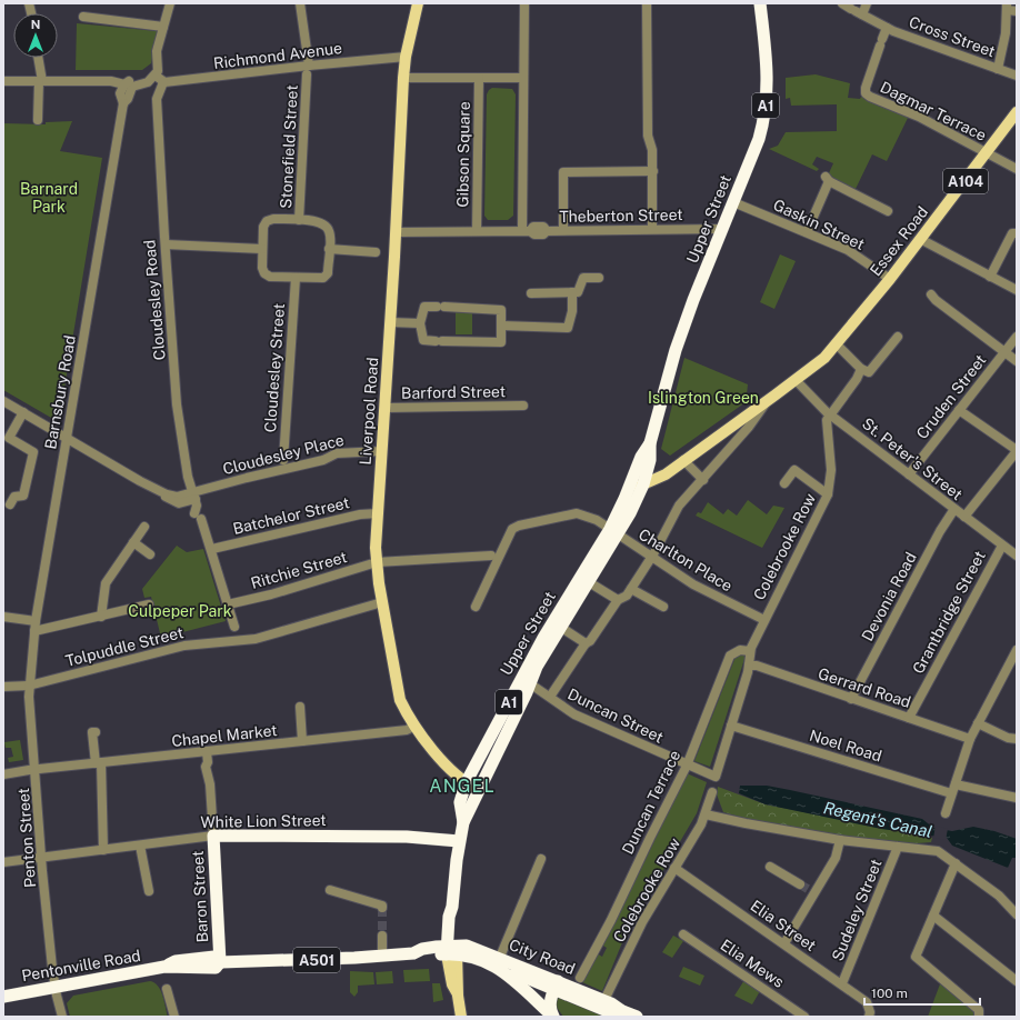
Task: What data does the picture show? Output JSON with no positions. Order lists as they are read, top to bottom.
{
  "streets": {
    "highway": [
      "A1",
      "Upper Street",
      "White Lion Street",
      "Baron Street",
      "City Road",
      "A501",
      "Pentonville Road"
    ],
    "main road": ["A104", "Essex Road", "Liverpool Road"],
    "street": [
      "Cross Street",
      "Richmond Avenue",
      "Dagmar Terrace",
      "Stonefield Street",
      "Gibson Square",
      "Theberton Street",
      "Gaskin Street",
      "Cloudesley Road",
      "Cloudesley Street",
      "Barnsbury Road",
      "Barford Street",
      "Cruden Street",
      "Cloudesley Place",
      "St. Peter's Street",
      "Batchelor Street",
      "Colebrooke Row",
      "Charlton Place",
      "Ritchie Street",
      "Devonia Road",
      "Grantbridge Street",
      "Tolpuddle Street",
      "Gerrard Road",
      "Duncan Street",
      "Chapel Market",
      "Noel Road",
      "Duncan Terrace",
      "Penton Street",
      "Sudeley Street",
      "Elia Street",
      "Elia Mews"
    ]
  },
  "crossings": [
    ["Cross Street", "Dagmar Terrace"],
    ["Richmond Avenue", "Stonefield Street"],
    ["Richmond Avenue", "Cloudesley Road"],
    ["Richmond Avenue", "Liverpool Road"],
    ["A1", "Upper Street"],
    ["A1", "White Lion Street"],
    ["A1", "City Road"],
    ["A1", "Pentonville Road"],
    ["Dagmar Terrace", "Essex Road"],
    ["Stonefield Street", "Cloudesley Street"],
    ["Gibson Square", "Theberton Street"],
    ["A104", "Upper Street"],
    ["A104", "Essex Road"],
    ["A104", "St. Peter's Street"],
    ["Theberton Street", "Upper Street"],
    ["Theberton Street", "Liverpool Road"],
    ["Upper Street", "Gaskin Street"],
    ["Upper Street", "Liverpool Road"],
    ["Upper Street", "Charlton Place"],
    ["Upper Street", "Duncan Street"],
    ["Gaskin Street", "Essex Road"],
    ["Essex Road", "St. Peter's Street"],
    ["Cloudesley Road", "Cloudesley Place"],
    ["Cloudesley Road", "Batchelor Street"],
    ["Cloudesley Road", "Ritchie Street"],
    ["Barnsbury Road", "Cloudesley Place"],
    ["Barnsbury Road", "Tolpuddle Street"],
    ["Barnsbury Road", "Penton Street"],
    ["Barford Street", "Liverpool Road"],
    ["Cruden Street", "St. Peter's Street"],
    ["Liverpool Road", "Cloudesley Place"],
    ["Liverpool Road", "Batchelor Street"],
    ["Liverpool Road", "Ritchie Street"],
    ["Liverpool Road", "Tolpuddle Street"],
    ["Liverpool Road", "Chapel Market"],
    ["St. Peter's Street", "Colebrooke Row"],
    ["St. Peter's Street", "Devonia Road"],
    ["St. Peter's Street", "Grantbridge Street"],
    ["Colebrooke Row", "Charlton Place"],
    ["Colebrooke Row", "Gerrard Road"],
    ["Colebrooke Row", "Duncan Street"],
    ["Colebrooke Row", "Noel Road"],
    ["Colebrooke Row", "Duncan Terrace"],
    ["Colebrooke Row", "Elia Street"],
    ["Colebrooke Row", "City Road"],
    ["Devonia Road", "Gerrard Road"],
    ["Grantbridge Street", "Gerrard Road"],
    ["Tolpuddle Street", "Penton Street"],
    ["Duncan Street", "Duncan Terrace"],
    ["Chapel Market", "Penton Street"],
    ["Chapel Market", "Baron Street"],
    ["White Lion Street", "Penton Street"],
    ["White Lion Street", "Baron Street"],
    ["Penton Street", "Pentonville Road"],
    ["Baron Street", "Pentonville Road"],
    ["Sudeley Street", "Elia Street"],
    ["City Road", "Pentonville Road"]
  ],
  "districts": ["ANGEL"],
  "water": ["Regent's Canal"],
  "parks": ["Barnard Park", "Islington Green", "Culpeper Park"],
  "scale_bar": "100 m",
  "north": "top"
}
